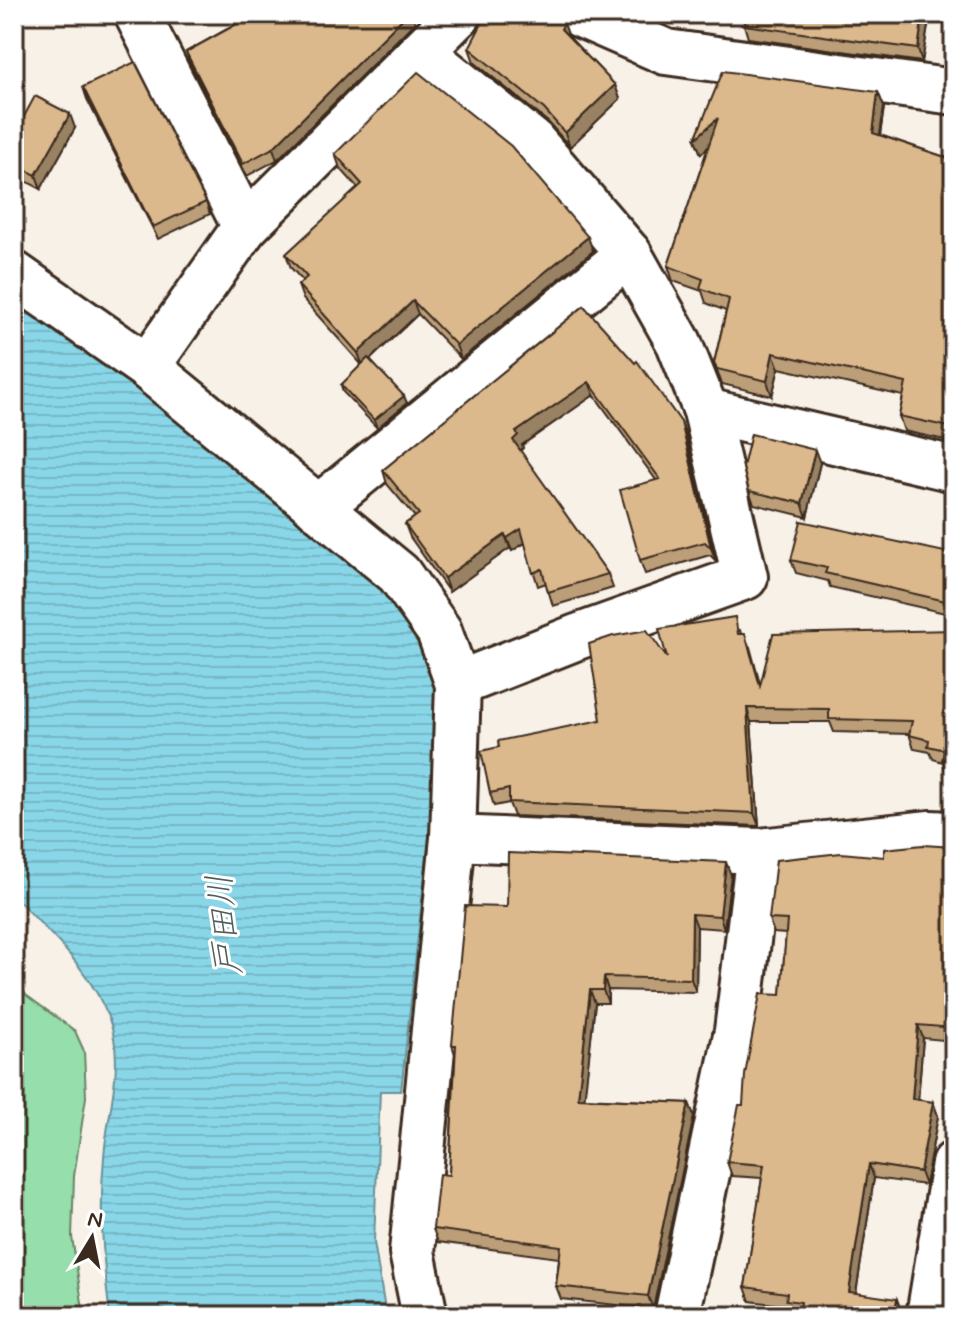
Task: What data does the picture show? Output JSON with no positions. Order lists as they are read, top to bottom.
{
  "water": ["戸田川"],
  "north": "top"
}
